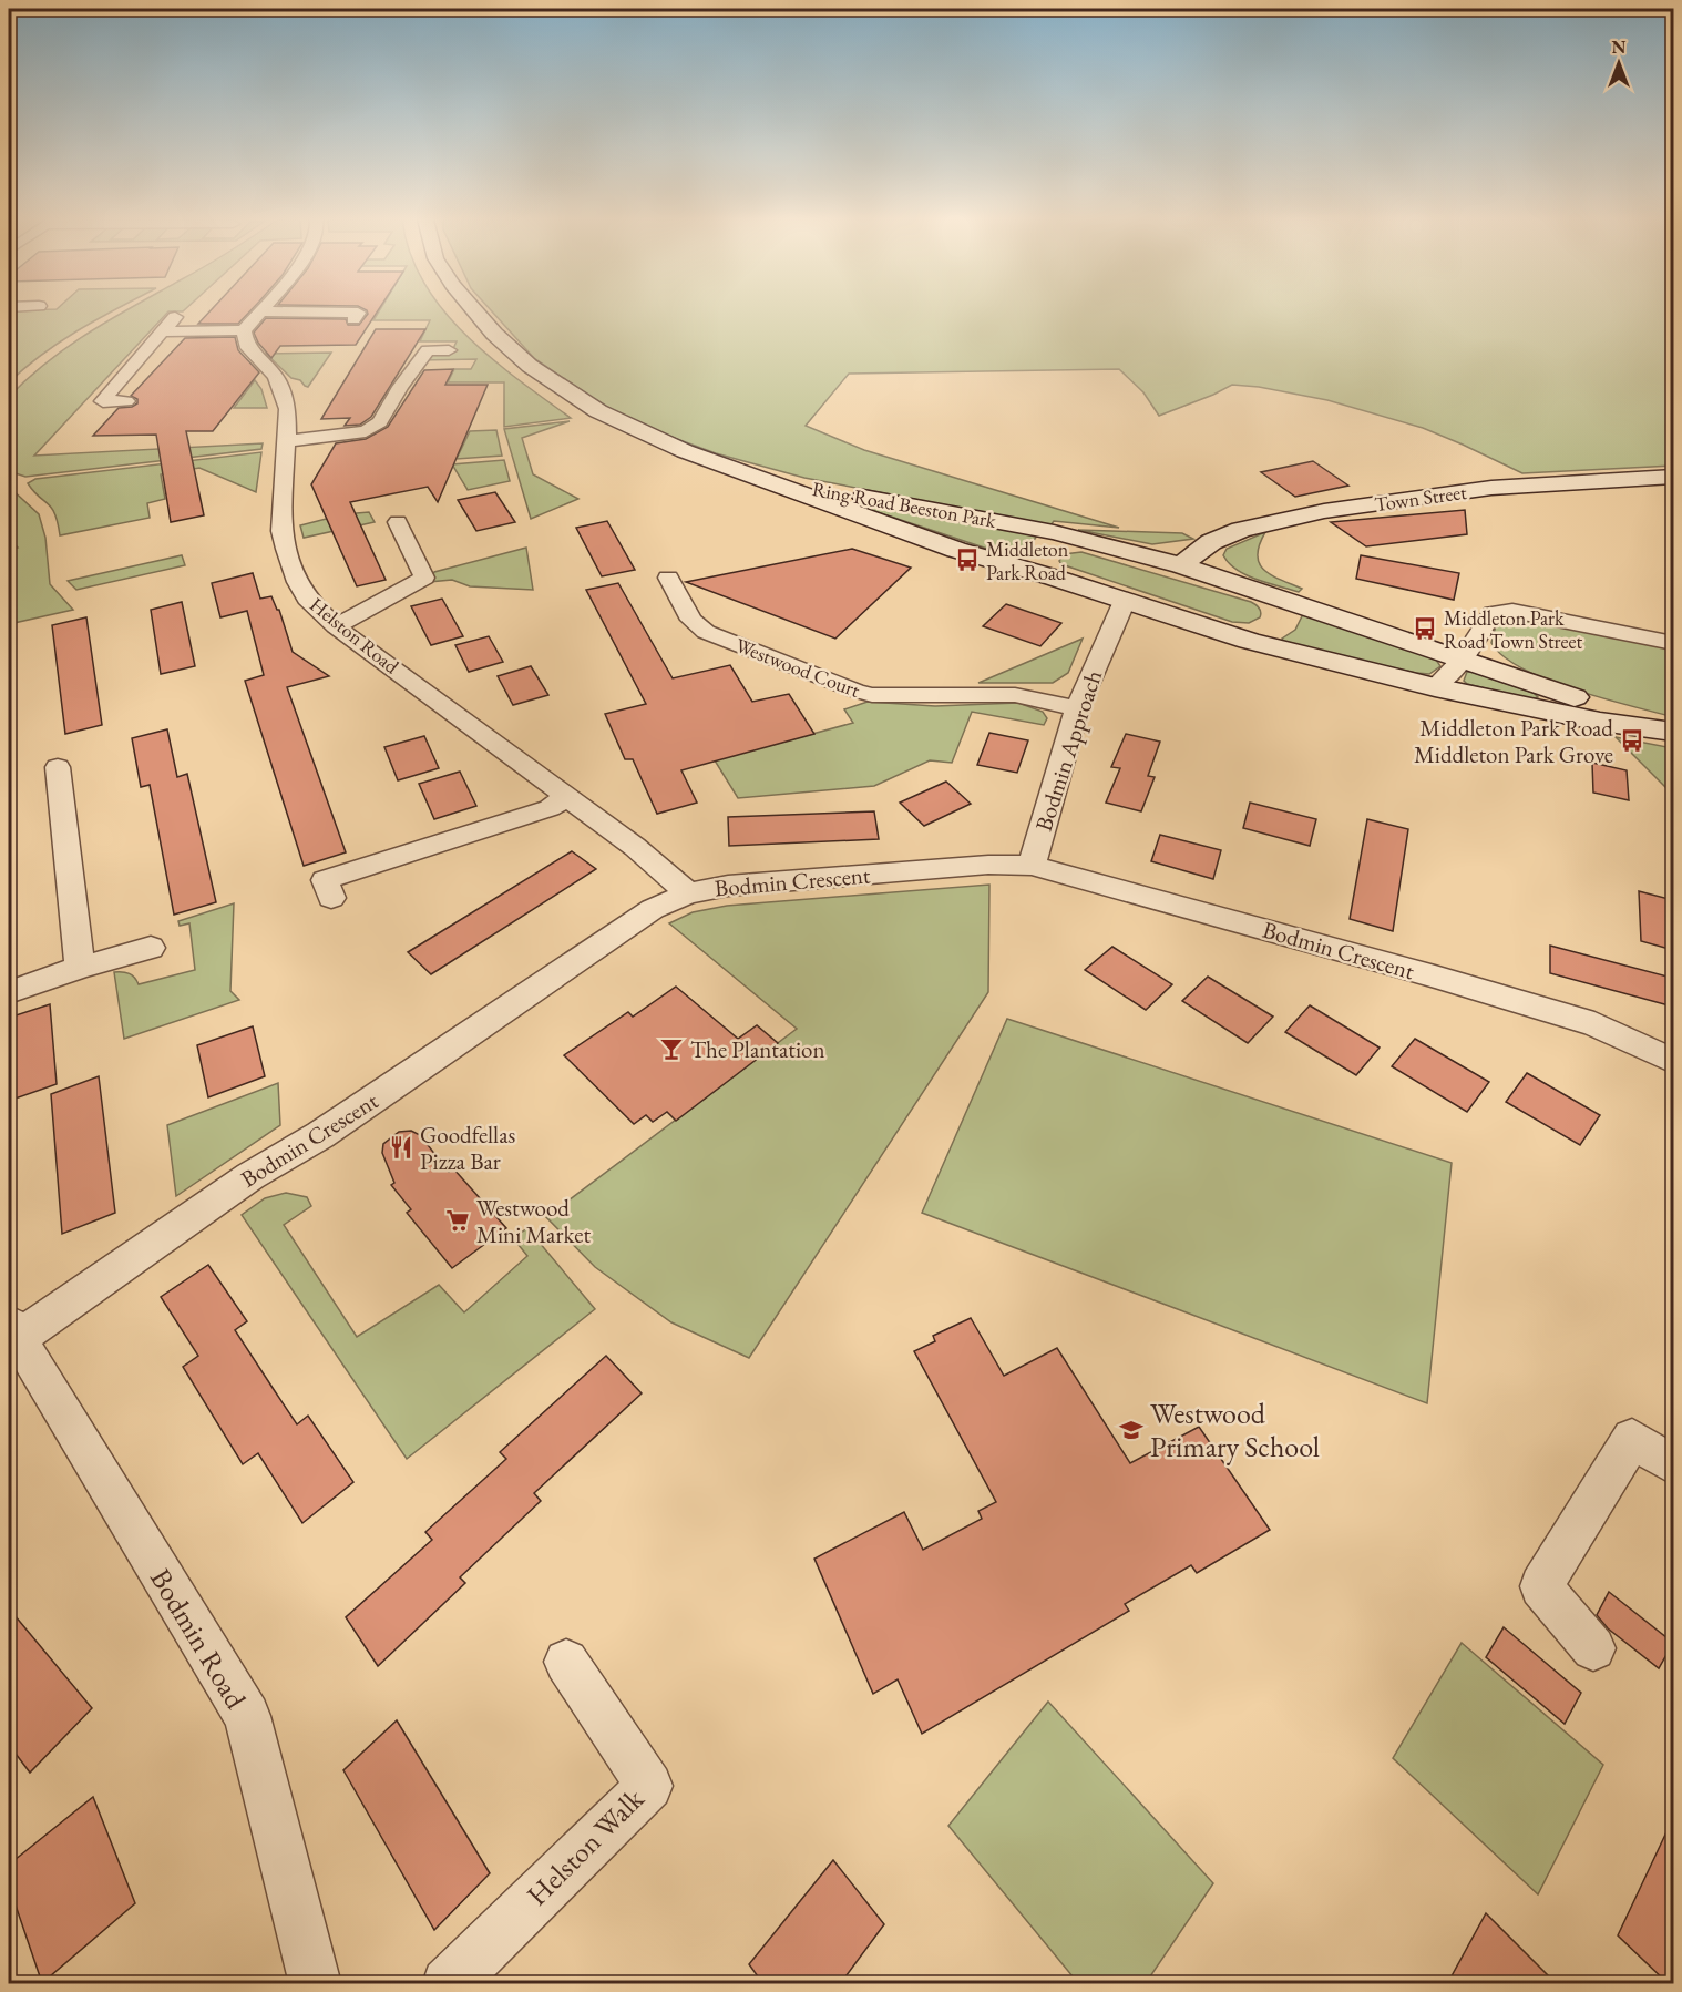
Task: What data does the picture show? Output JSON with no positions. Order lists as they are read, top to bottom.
{
  "streets": {
    "street": [
      "Town Street",
      "Ring Road Beeston Park",
      "Helston Road",
      "Westwood Court",
      "Bodmin Approach",
      "Bodmin Crescent",
      "Bodmin Road",
      "Helston Walk"
    ]
  },
  "crossings": [
    ["Town Street", "Ring Road Beeston Park"],
    ["Ring Road Beeston Park", "Bodmin Approach"],
    ["Helston Road", "Bodmin Crescent"],
    ["Westwood Court", "Bodmin Approach"],
    ["Bodmin Approach", "Bodmin Crescent"],
    ["Bodmin Crescent", "Bodmin Road"]
  ],
  "places": {
    "bus stop": ["Middleton Park Road", "Middleton Park Road Town Street", "Middleton Park Road Middleton Park Grove"],
    "bar": ["The Plantation"],
    "restaurant": ["Goodfellas Pizza Bar"],
    "supermarket": ["Westwood Mini Market"],
    "school or university": ["Westwood Primary School"]
  },
  "north": "top"
}
